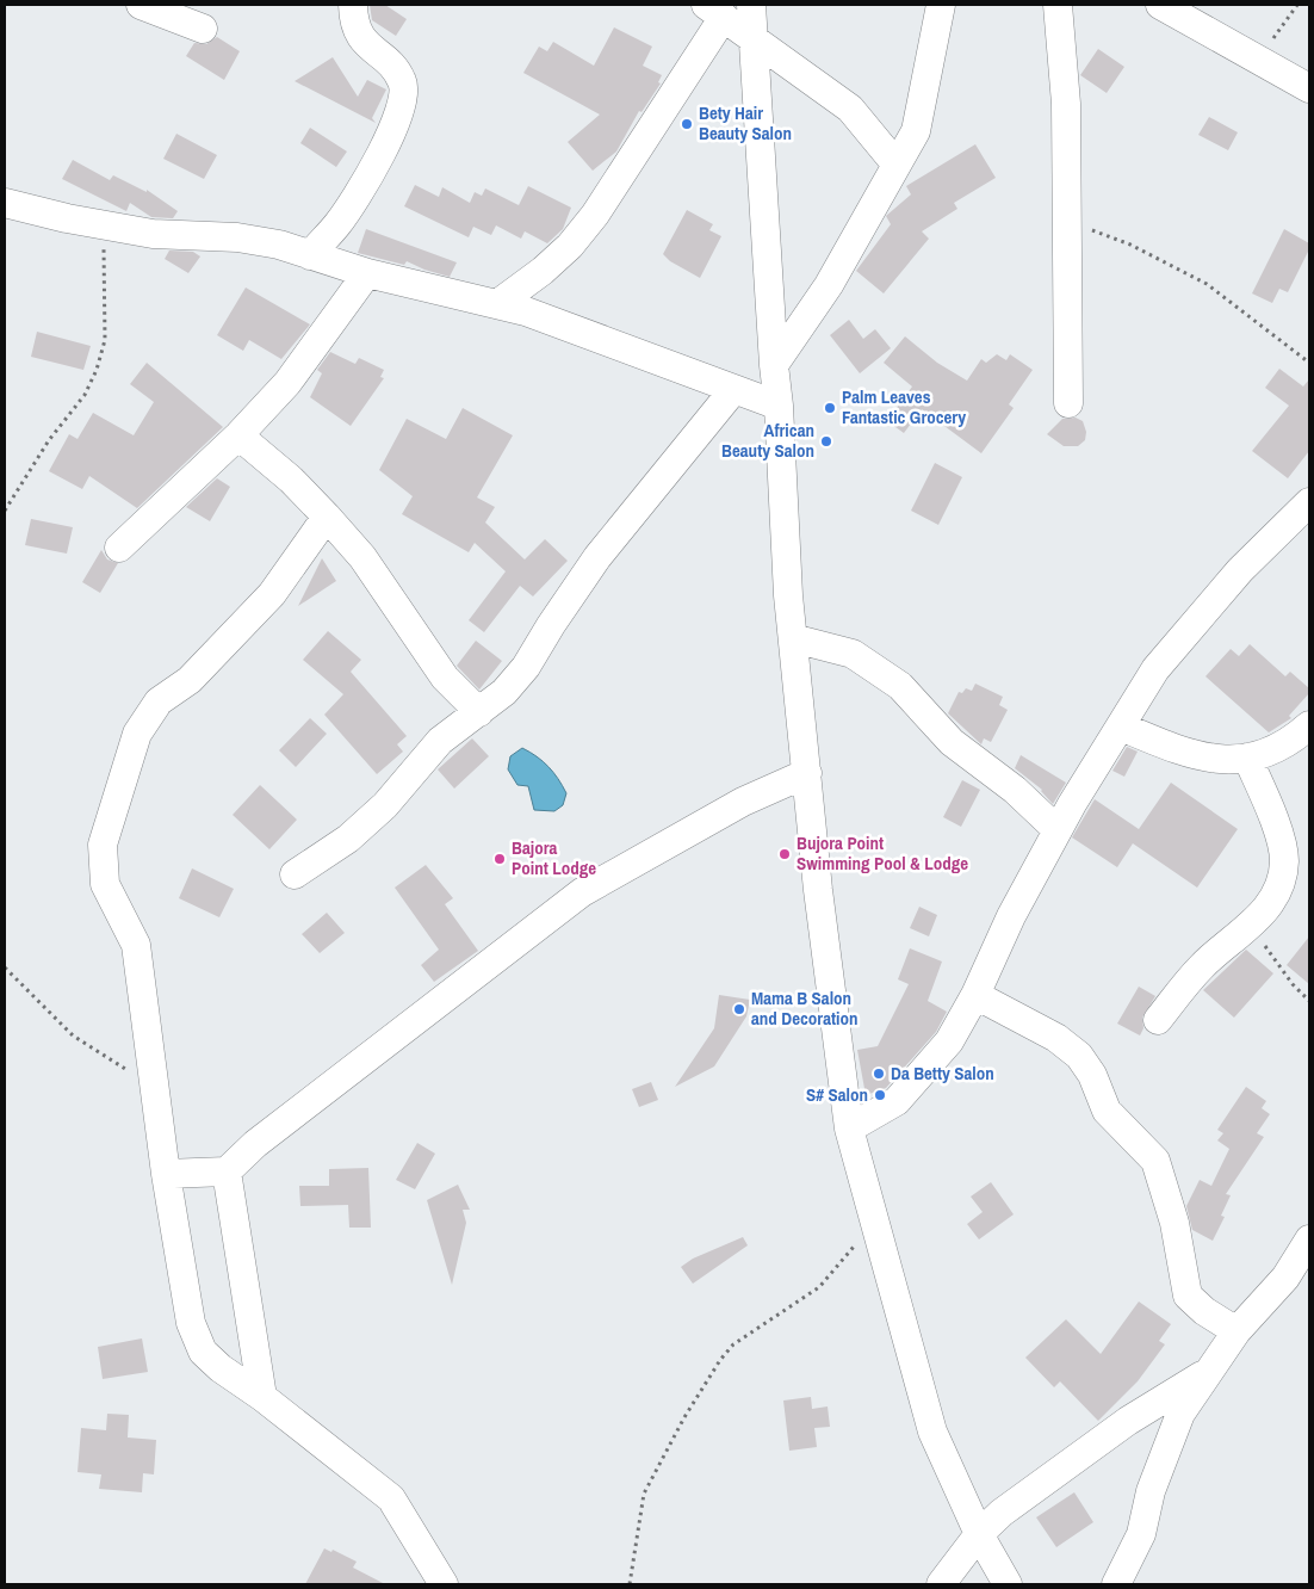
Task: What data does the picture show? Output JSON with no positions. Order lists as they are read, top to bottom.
{
  "places": [
    "Bety Hair Beauty Salon",
    "Palm Leaves Fantastic Grocery",
    "African Beauty Salon",
    "Bujora Point Swimming Pool & Lodge",
    "Bajora Point Lodge",
    "Mama B Salon and Decoration",
    "Da Betty Salon",
    "S# Salon"
  ]
}
